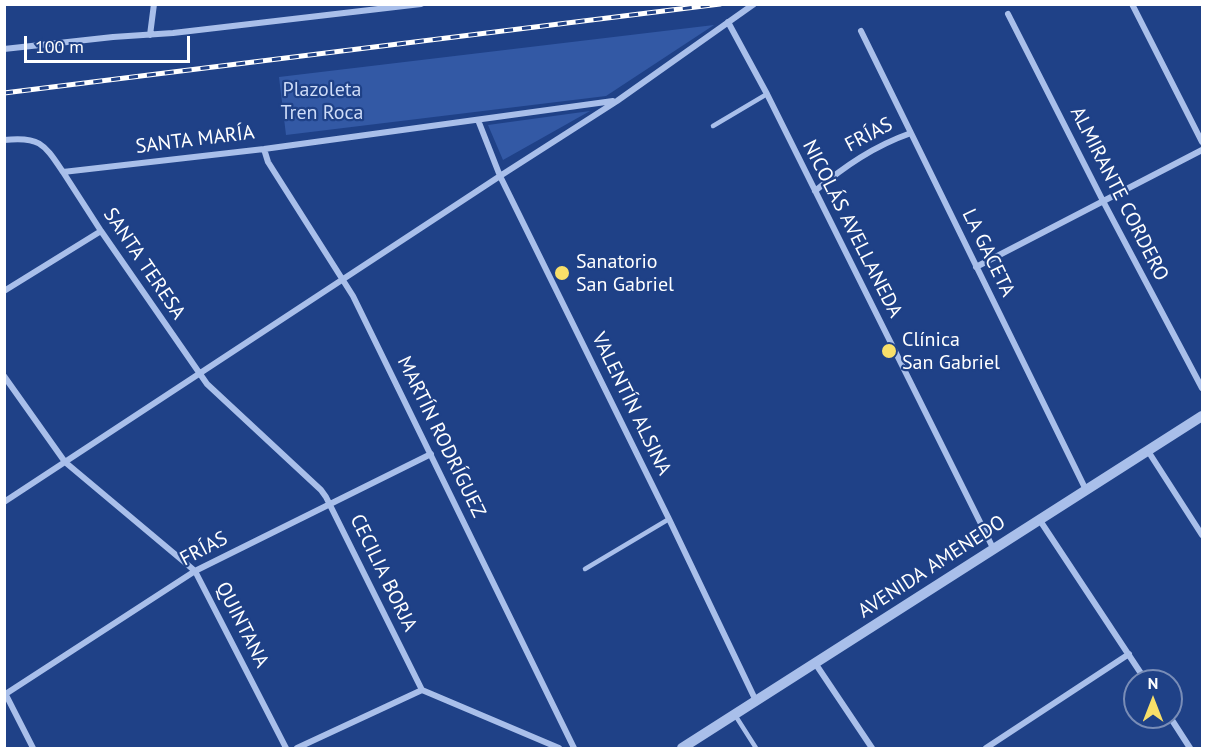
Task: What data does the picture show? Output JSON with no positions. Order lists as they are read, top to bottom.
{
  "streets": {
    "street": [
      "FRÍAS",
      "SANTA MARÍA",
      "ALMIRANTE CORDERO",
      "NICOLÁS AVELLANEDA",
      "LA GACETA",
      "SANTA TERESA",
      "VALENTÍN ALSINA",
      "MARTÍN RODRÍGUEZ",
      "AVENIDA AMENEDO",
      "CECILIA BORJA",
      "QUINTANA"
    ]
  },
  "crossings": [
    ["FRÍAS", "NICOLÁS AVELLANEDA"],
    ["FRÍAS", "LA GACETA"],
    ["FRÍAS", "MARTÍN RODRÍGUEZ"],
    ["FRÍAS", "CECILIA BORJA"],
    ["FRÍAS", "QUINTANA"],
    ["SANTA MARÍA", "SANTA TERESA"],
    ["SANTA MARÍA", "VALENTÍN ALSINA"],
    ["SANTA MARÍA", "MARTÍN RODRÍGUEZ"],
    ["NICOLÁS AVELLANEDA", "AVENIDA AMENEDO"],
    ["LA GACETA", "AVENIDA AMENEDO"],
    ["SANTA TERESA", "CECILIA BORJA"],
    ["VALENTÍN ALSINA", "AVENIDA AMENEDO"]
  ],
  "parks": ["Plazoleta Tren Roca"],
  "places": ["Sanatorio San Gabriel", "Clínica San Gabriel"],
  "scale_bar": "100 m",
  "north": "top"
}
